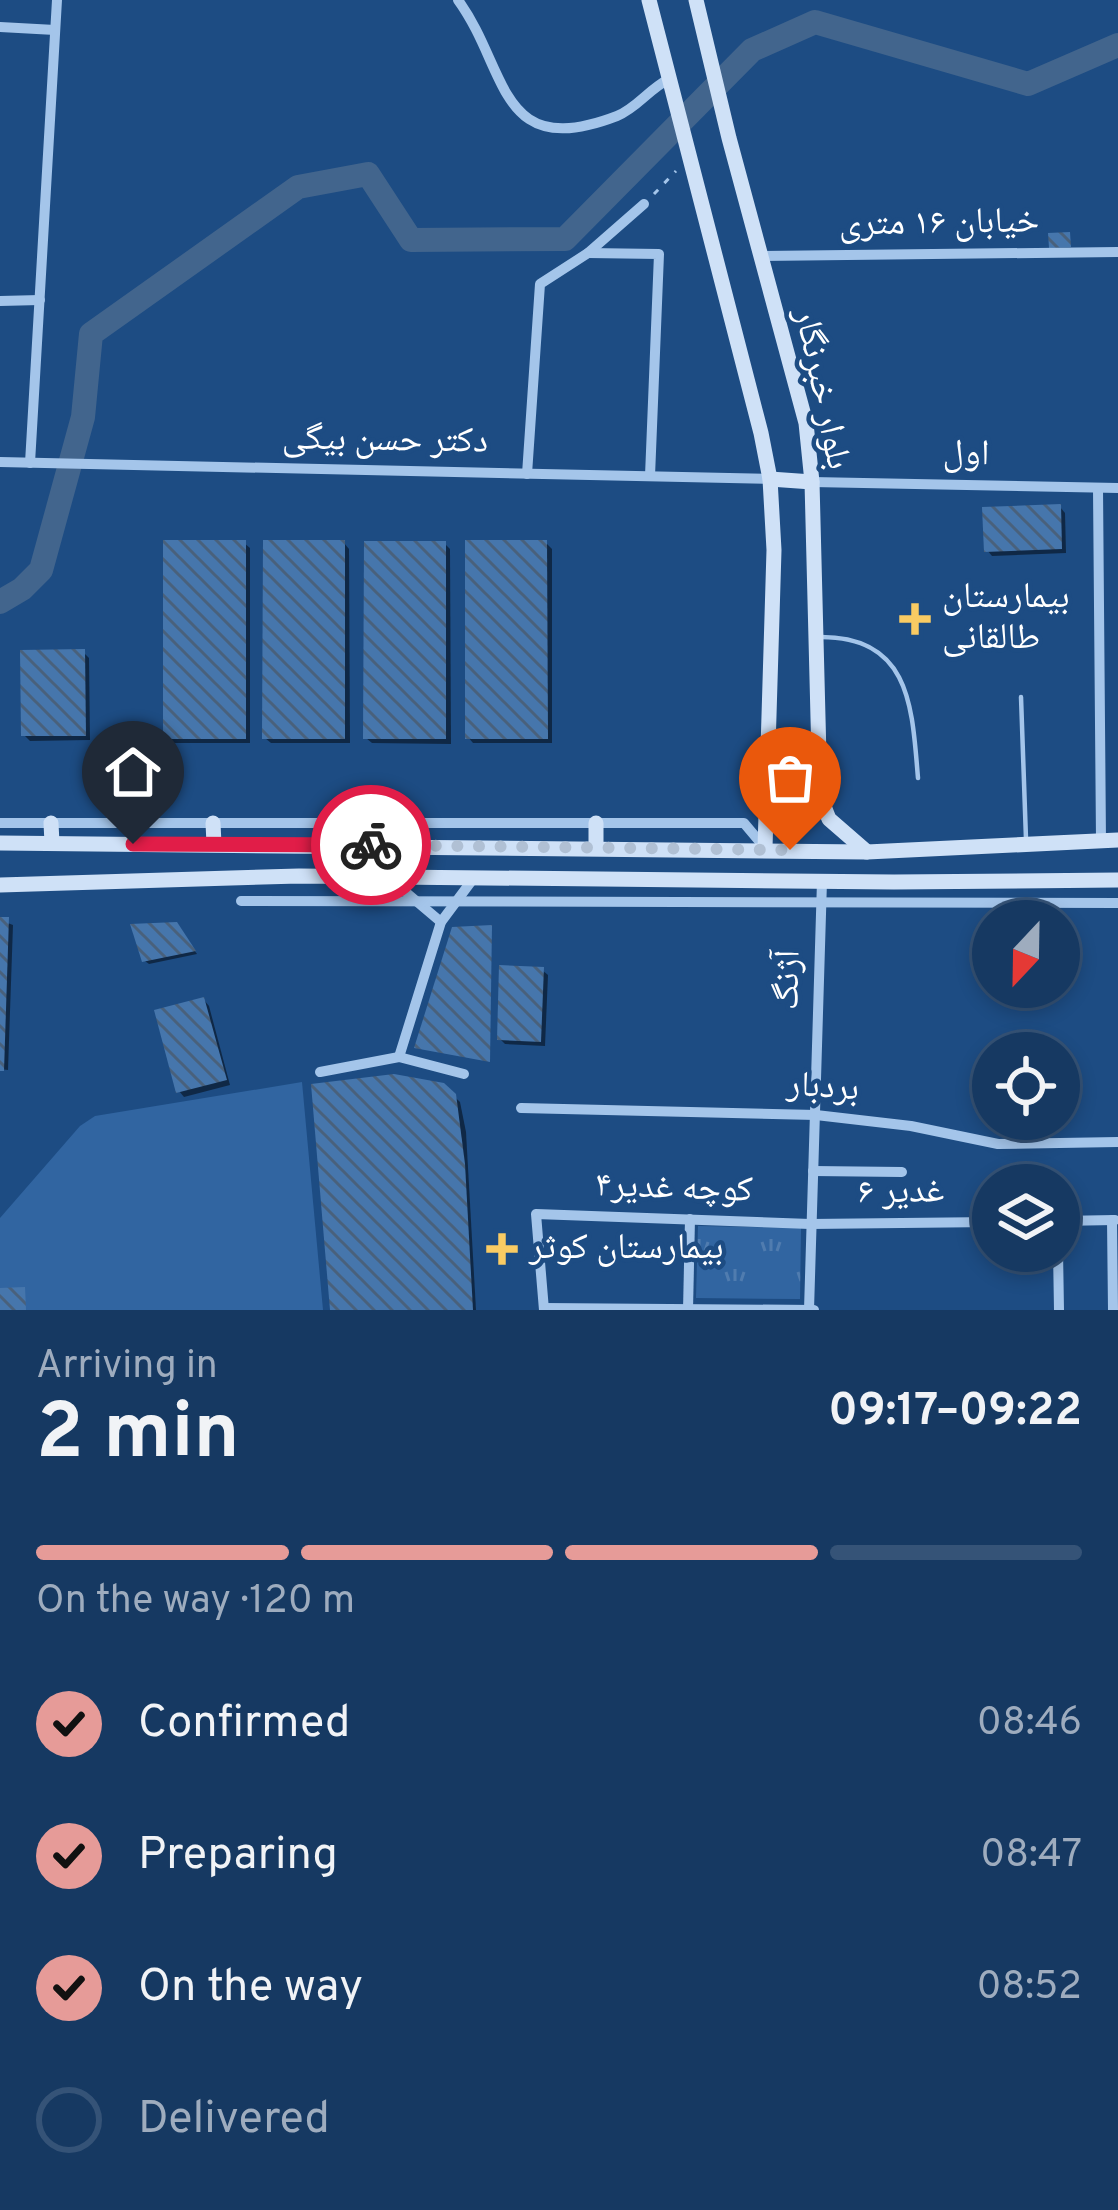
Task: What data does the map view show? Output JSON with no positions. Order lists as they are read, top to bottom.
{
  "streets": {
    "main road": ["بلوار خبرنگار"],
    "street": [
      "خیابان ۱۶ متری",
      "دکتر حسن بیگی",
      "اول",
      "آژنگ",
      "بردبار",
      "کوچه غدیر۴",
      "غدیر ۶"
    ]
  },
  "crossings": [
    ["خیابان ۱۶ متری", "بلوار خبرنگار"],
    ["بلوار خبرنگار", "دکتر حسن بیگی"],
    ["بلوار خبرنگار", "اول"],
    ["آژنگ", "بردبار"],
    ["آژنگ", "کوچه غدیر۴"],
    ["آژنگ", "غدیر ۶"],
    ["کوچه غدیر۴", "غدیر ۶"]
  ],
  "places": {
    "health": ["بیمارستان طالقانی", "بیمارستان کوثر"]
  },
  "north": "bottom",
  "page": {
    "heading": ["2 min", "Arriving in", "09:17–09:22"],
    "bar": "On the way · 120 m",
    "list": [
      ["Confirmed", "08:46"],
      ["Preparing", "08:47"],
      ["On the way", "08:52"],
      "Delivered"
    ]
  }
}
